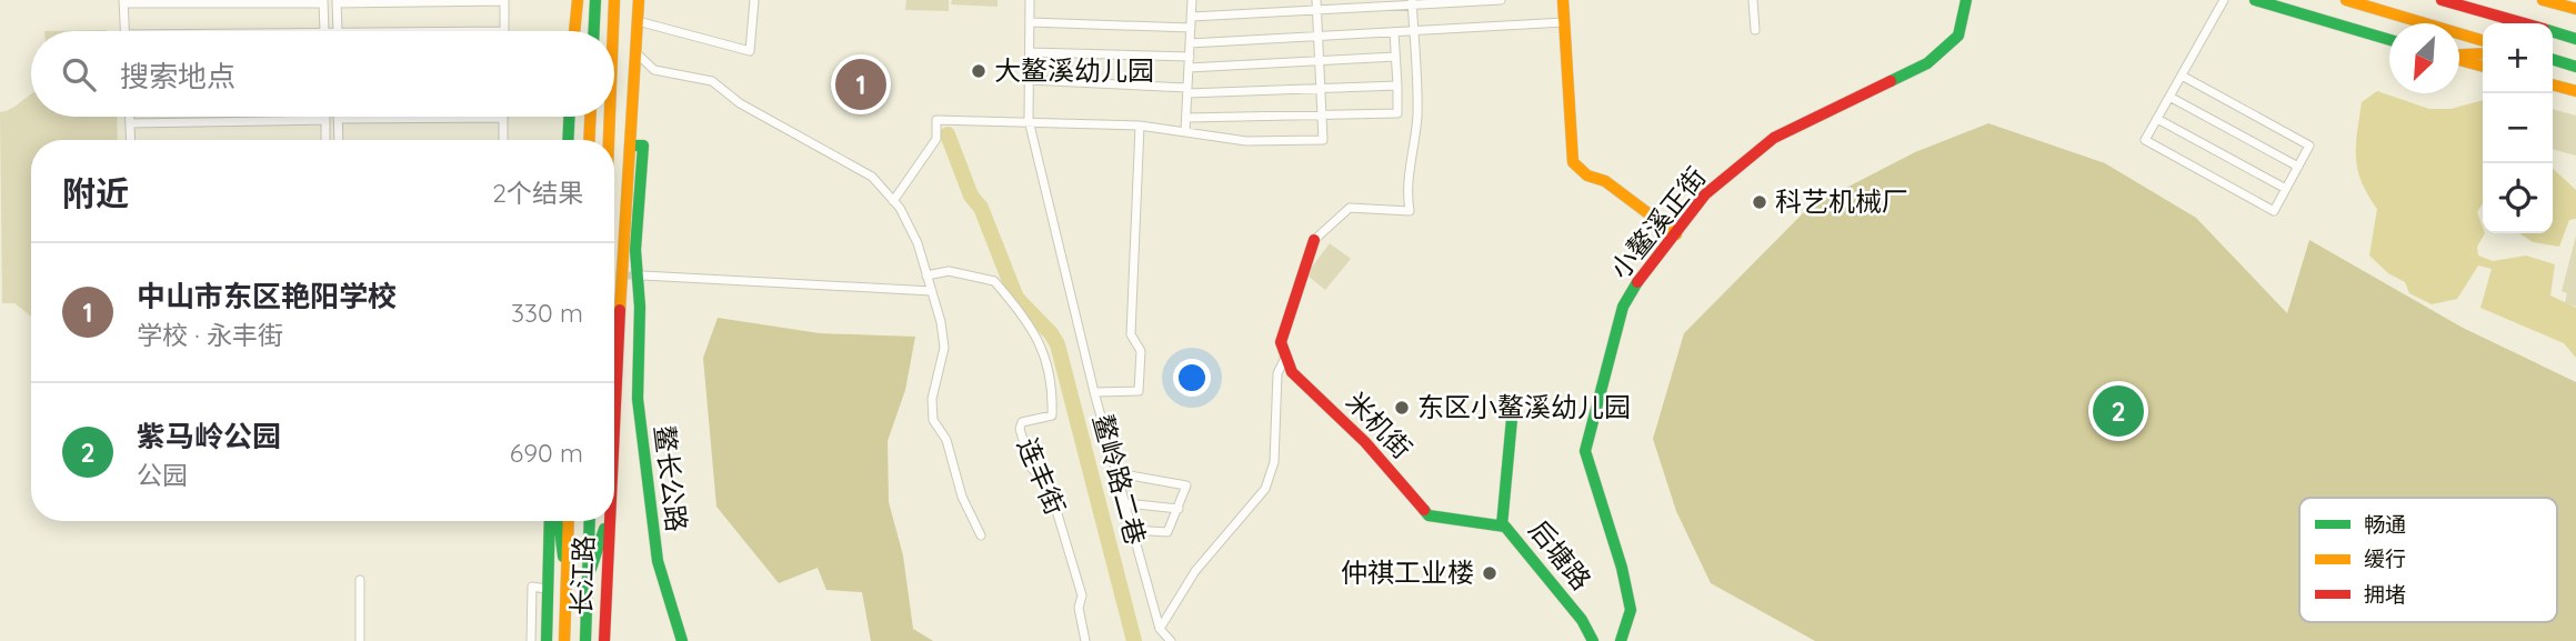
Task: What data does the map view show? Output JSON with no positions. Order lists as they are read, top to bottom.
{
  "streets": {
    "main road": [
      "小鳌溪正街",
      "米机街",
      "鳌长公路",
      "后塘路",
      "长江路"
    ],
    "street": ["连丰街", "鳌岭路二巷"]
  },
  "crossings": [
    ["米机街", "后塘路"],
    ["鳌长公路", "长江路"]
  ],
  "places": [
    "大鳌溪幼儿园",
    "科艺机械厂",
    "东区小鳌溪幼儿园",
    "仲祺工业楼"
  ],
  "legend": ["畅通", "缓行", "拥堵"],
  "north": "bottom left",
  "page": {
    "map_buttons": ["+", "−"],
    "search": "搜索地点",
    "pins": ["1", "2"],
    "heading": ["附近", "2个结果"],
    "list": [
      {
        "mark": "1",
        "name": "中山市东区艳阳学校",
        "note": "学校 · 永丰街",
        "value": "330 m"
      },
      {
        "mark": "2",
        "name": "紫马岭公园",
        "note": "公园",
        "value": "690 m"
      }
    ]
  }
}
